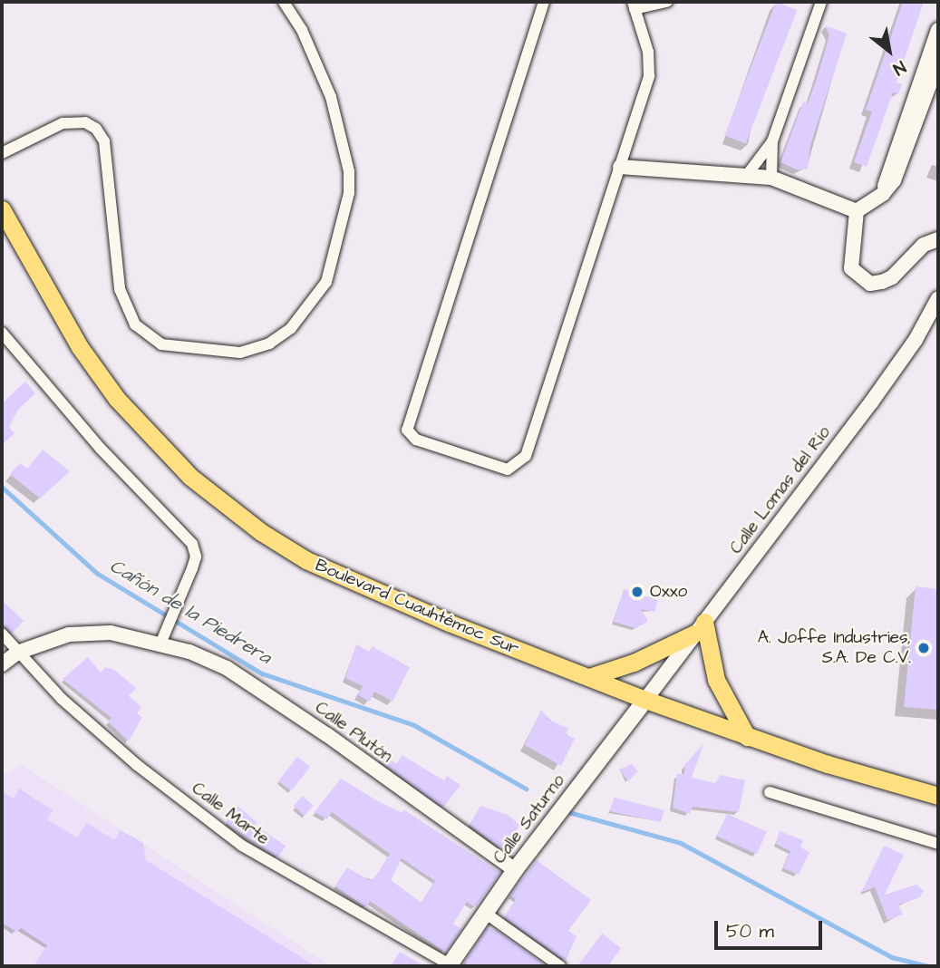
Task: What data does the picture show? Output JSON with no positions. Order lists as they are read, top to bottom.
{
  "streets": {
    "main road": ["Boulevard Cuauhtémoc Sur", "Calle Saturno"],
    "street": ["Calle Lomas del Río", "Calle Plutón", "Calle Marte"]
  },
  "crossings": [
    ["Calle Lomas del Río", "Boulevard Cuauhtémoc Sur"],
    ["Calle Lomas del Río", "Calle Saturno"],
    ["Boulevard Cuauhtémoc Sur", "Calle Saturno"],
    ["Calle Plutón", "Calle Marte"],
    ["Calle Plutón", "Calle Saturno"],
    ["Calle Marte", "Calle Saturno"]
  ],
  "water": ["Cañón de la Piedrera"],
  "places": ["Oxxo", "A. Joffe Industries, S.A. De C.V."],
  "scale_bar": "50 m",
  "north": "bottom right"
}
